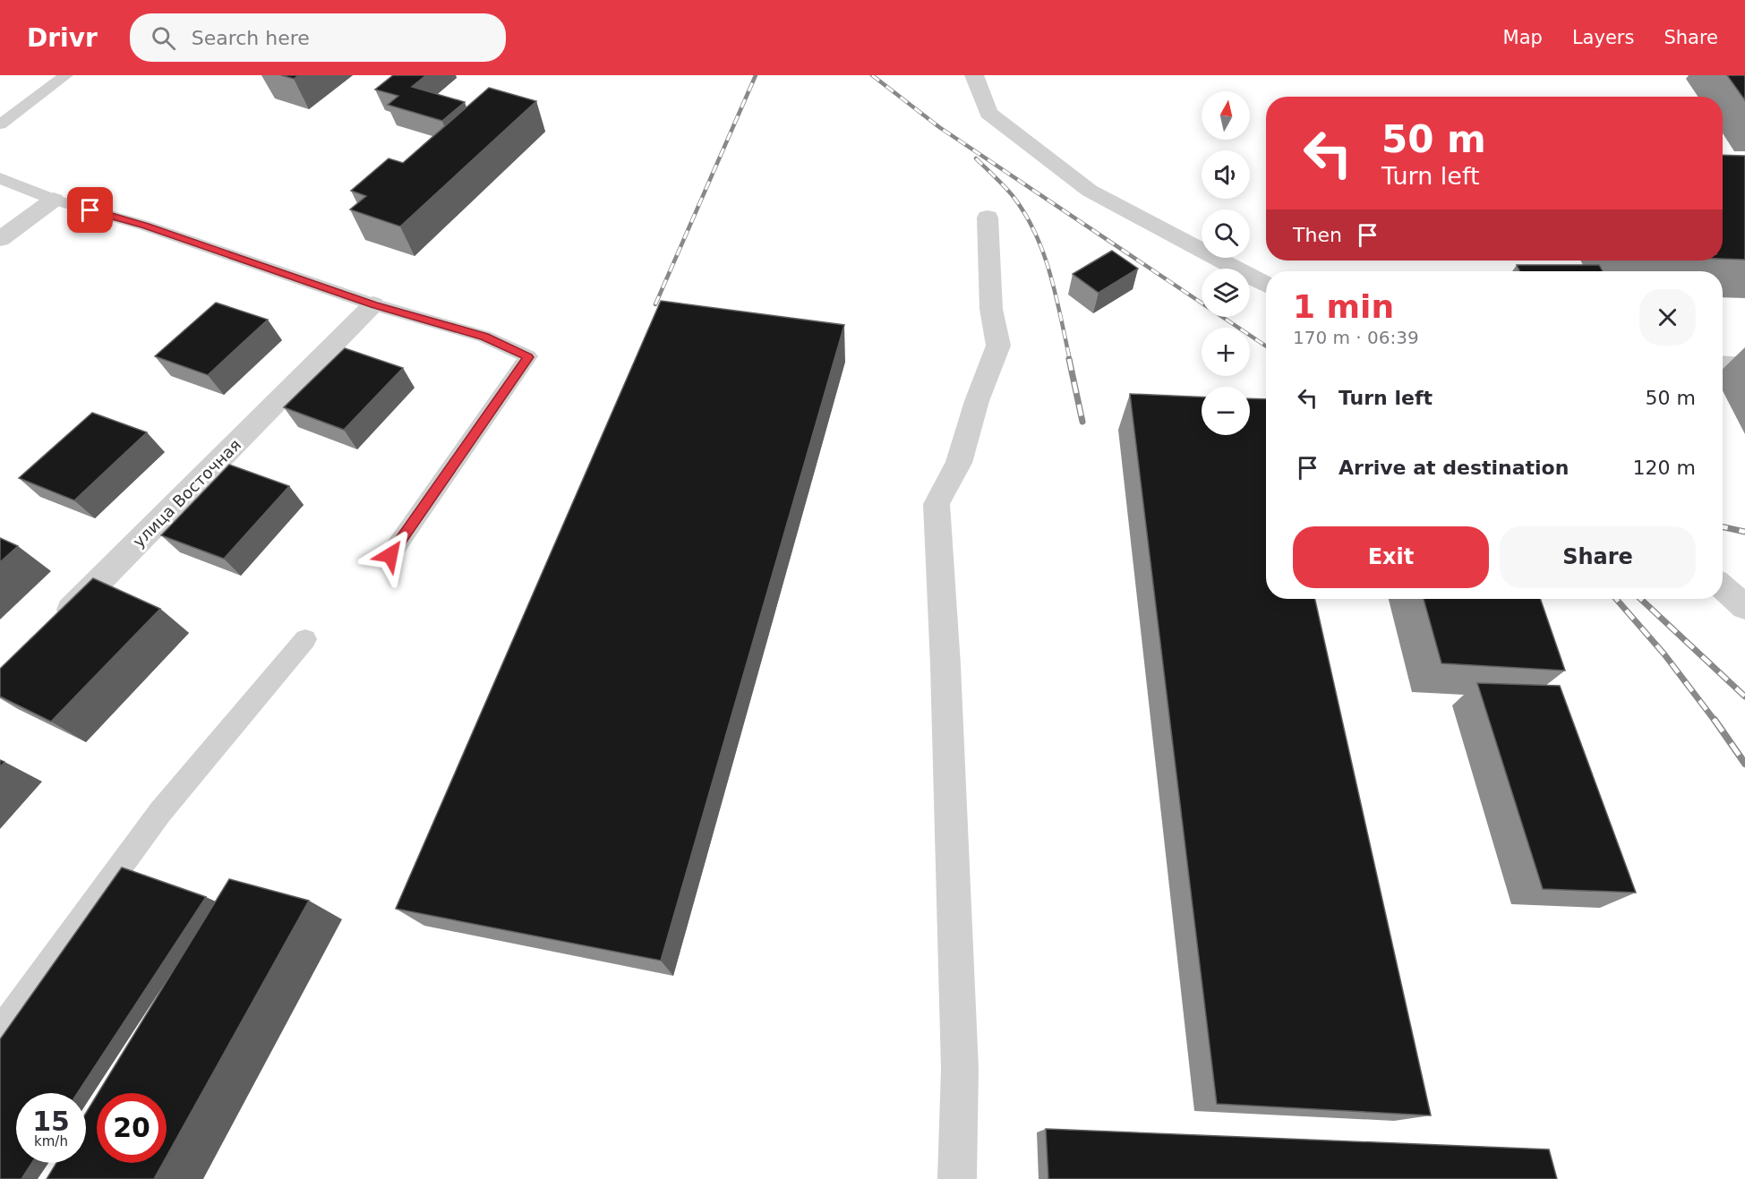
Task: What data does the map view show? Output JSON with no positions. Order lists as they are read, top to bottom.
{
  "streets": {
    "street": ["улица Восточная"]
  },
  "north": "top",
  "page": {
    "header": "Drivr",
    "search": "Search here",
    "nav": ["Map", "Layers", "Share"],
    "map_buttons": ["+", "−"],
    "turn": ["50 m", "Turn left"],
    "then": "Then",
    "heading": ["1 min", "170 m · 06:39"],
    "list": [
      {
        "name": "Turn left",
        "value": "50 m"
      },
      {
        "name": "Arrive at destination",
        "value": "120 m"
      }
    ],
    "buttons": ["Exit", "Share"],
    "speed": "15 km/h",
    "limit": "20"
  }
}
